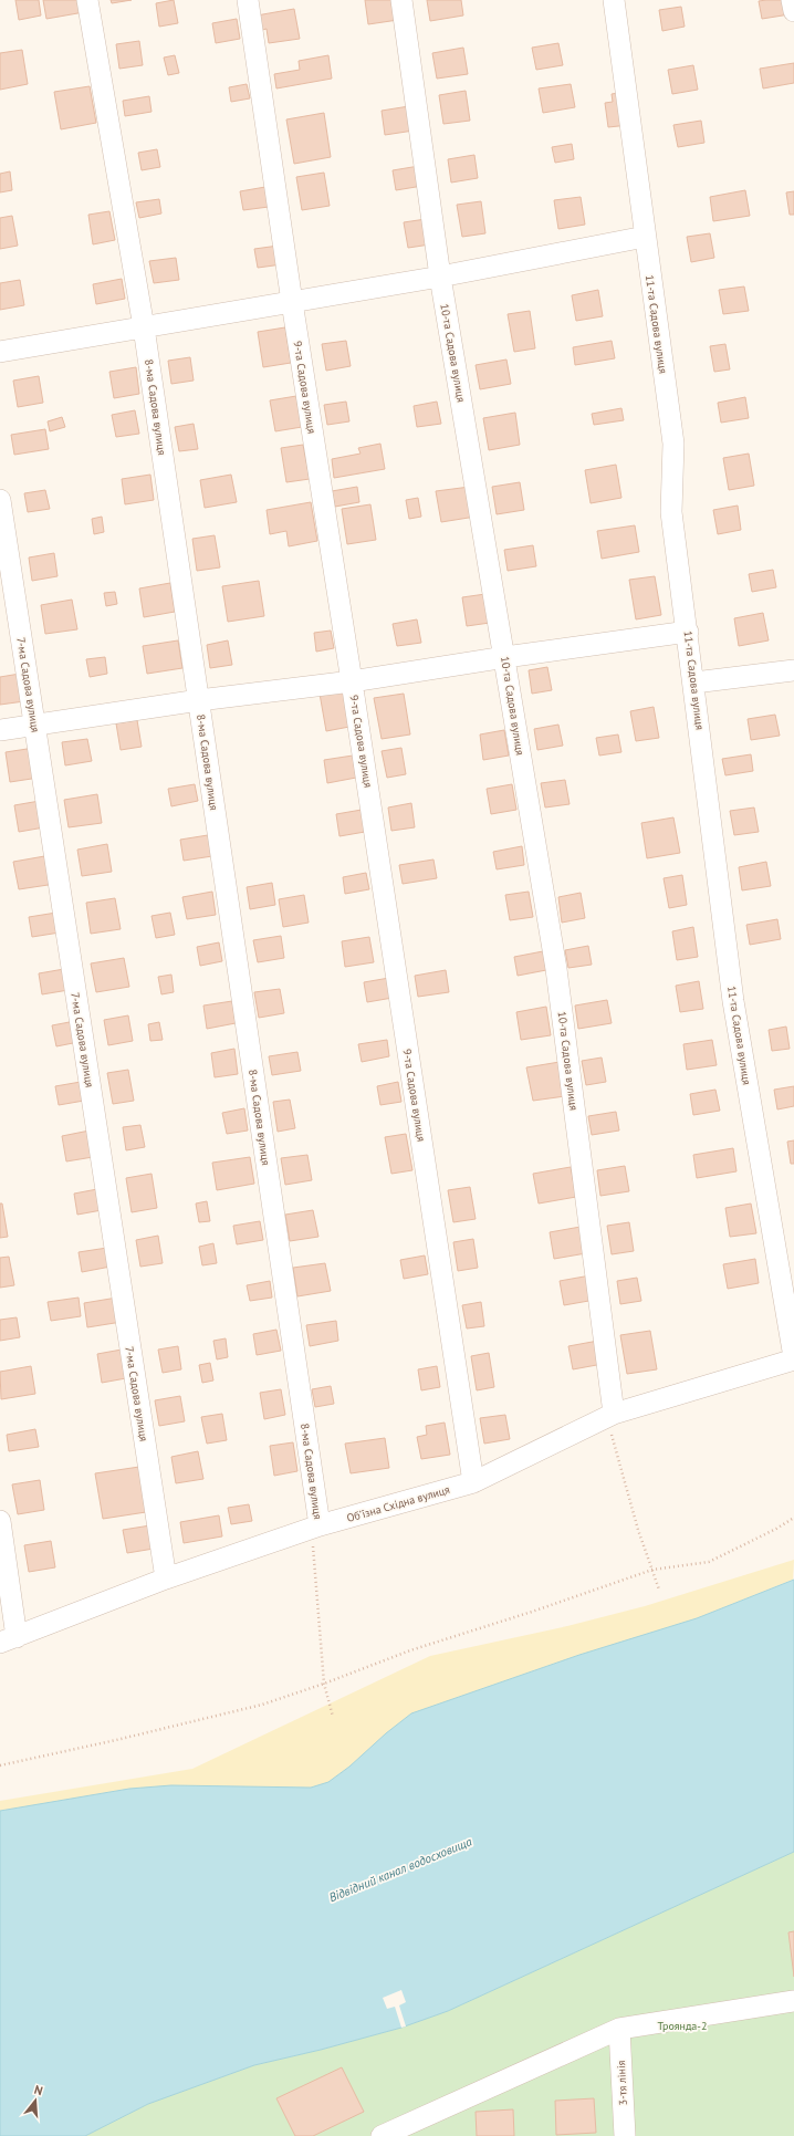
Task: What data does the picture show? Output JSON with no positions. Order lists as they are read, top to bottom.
{
  "streets": {
    "street": [
      "11-та Садова вулиця",
      "10-та Садова вулиця",
      "9-та Садова вулиця",
      "8-ма Садова вулиця",
      "7-ма Садова вулиця",
      "Обʼїзна Східна вулиця",
      "3-тя лінія"
    ]
  },
  "crossings": [
    ["11-та Садова вулиця", "Обʼїзна Східна вулиця"],
    ["10-та Садова вулиця", "Обʼїзна Східна вулиця"],
    ["9-та Садова вулиця", "Обʼїзна Східна вулиця"],
    ["8-ма Садова вулиця", "Обʼїзна Східна вулиця"],
    ["7-ма Садова вулиця", "Обʼїзна Східна вулиця"]
  ],
  "water": ["Відвідний канал водосховища"],
  "parks": ["Троянда-2"],
  "north": "top"
}
